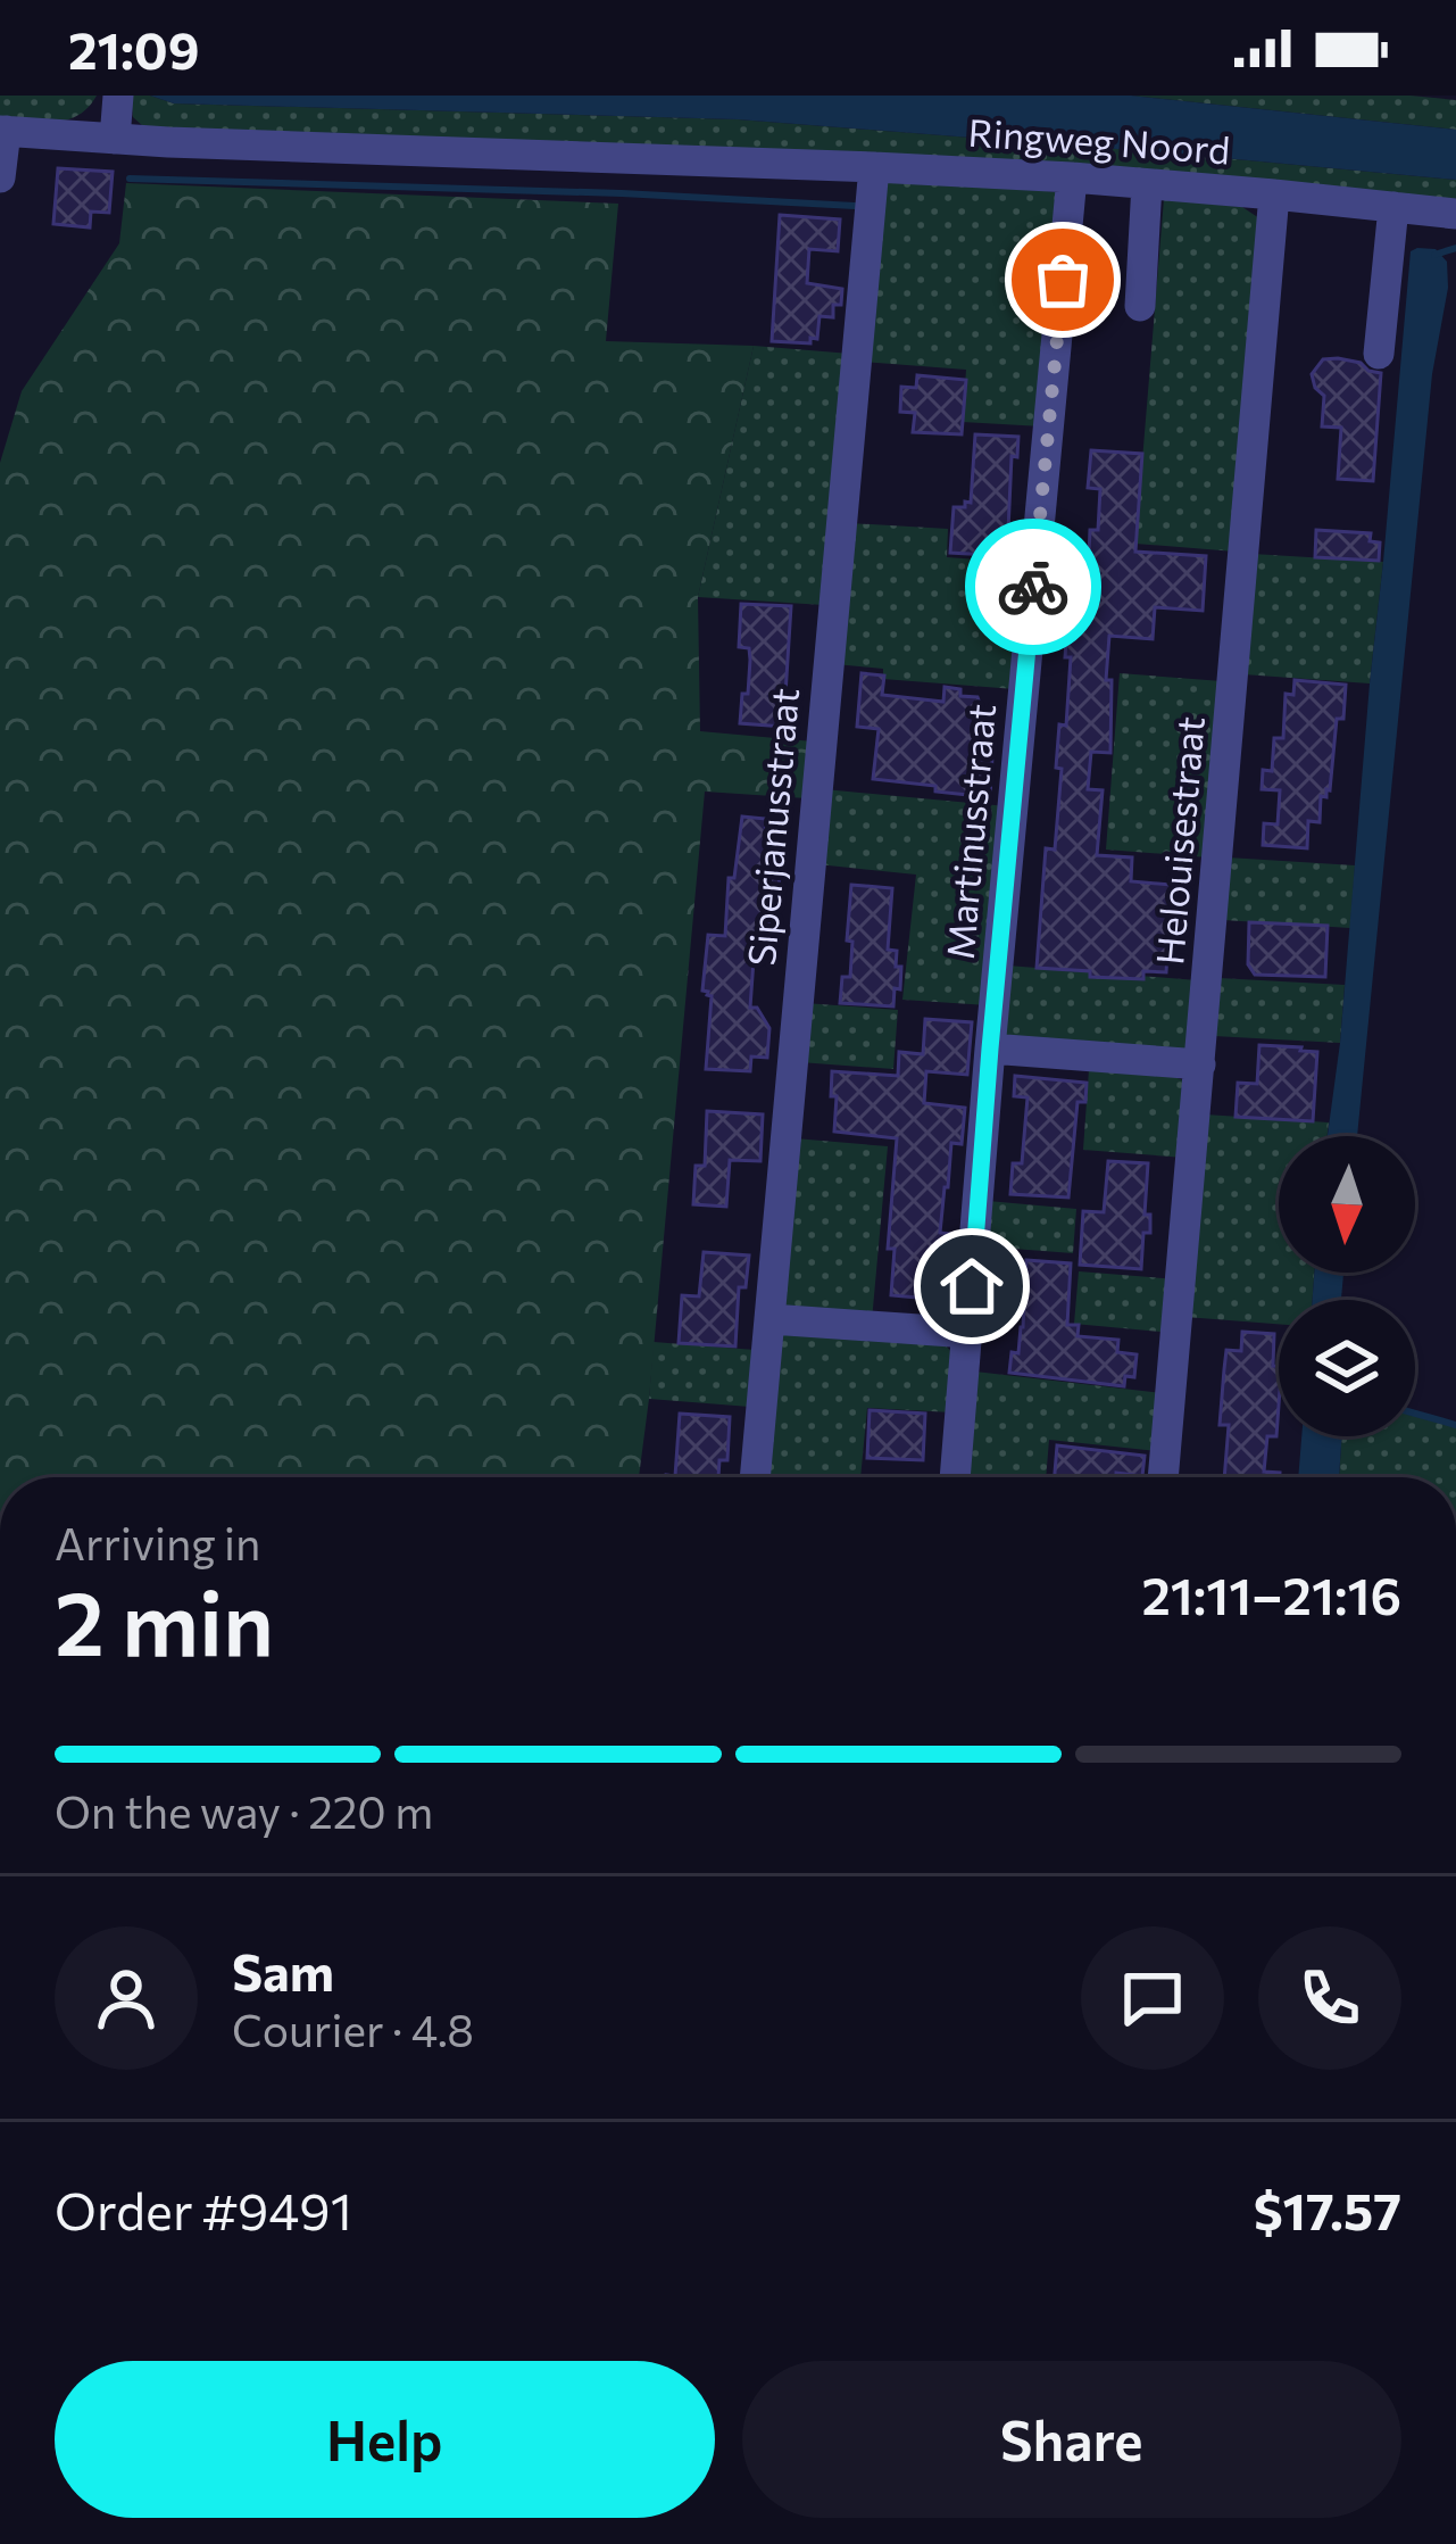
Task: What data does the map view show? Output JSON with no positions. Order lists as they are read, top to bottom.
{
  "streets": {
    "street": [
      "Ringweg Noord",
      "Siperjanusstraat",
      "Martinusstraat",
      "Helouisestraat"
    ]
  },
  "crossings": [
    ["Ringweg Noord", "Siperjanusstraat"],
    ["Ringweg Noord", "Martinusstraat"],
    ["Ringweg Noord", "Helouisestraat"]
  ],
  "north": "bottom",
  "page": {
    "status": "21:09",
    "heading": ["2 min", "Arriving in", "21:11–21:16"],
    "panel": [
      "Sam",
      "Courier · 4.8",
      "Order #9491",
      "$17.57"
    ],
    "bar": "On the way · 220 m",
    "buttons": ["Help", "Share"]
  }
}
